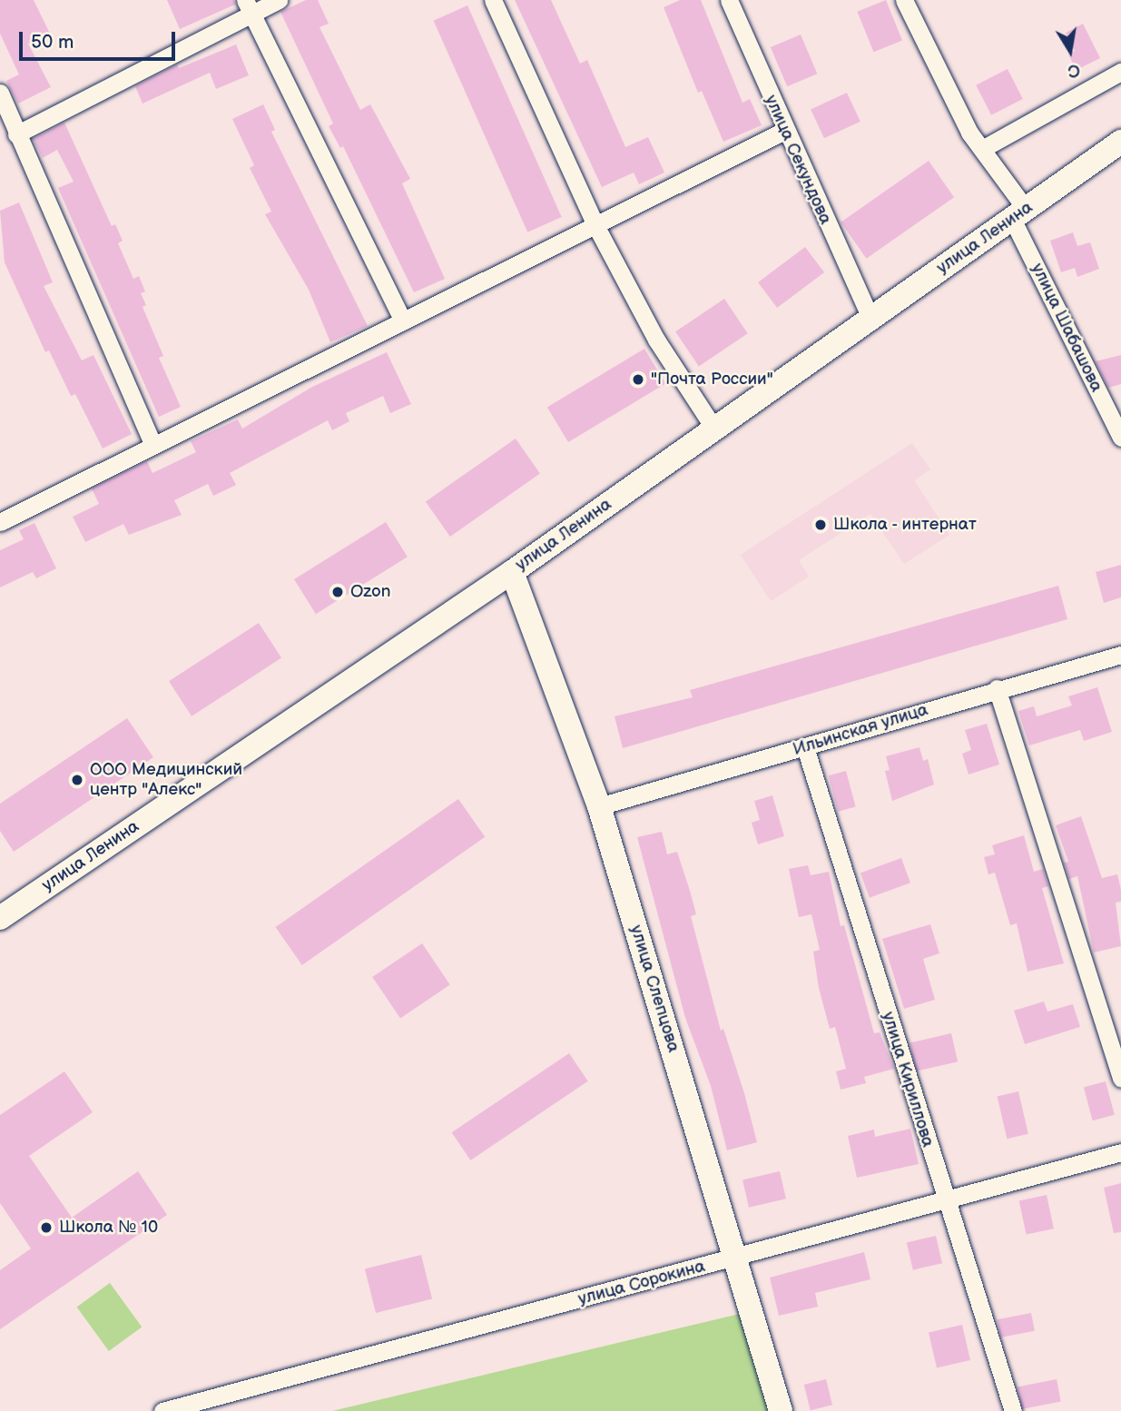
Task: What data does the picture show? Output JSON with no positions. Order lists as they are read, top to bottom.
{
  "streets": {
    "main road": ["улица Ленина", "улица Слепцова"],
    "street": [
      "улица Секундова",
      "улица Шабашова",
      "Ильинская улица",
      "улица Кириллова",
      "улица Сорокина"
    ]
  },
  "crossings": [
    ["улица Секундова", "улица Ленина"],
    ["улица Ленина", "улица Шабашова"],
    ["улица Ленина", "улица Слепцова"],
    ["Ильинская улица", "улица Слепцова"],
    ["Ильинская улица", "улица Кириллова"],
    ["улица Слепцова", "улица Сорокина"],
    ["улица Кириллова", "улица Сорокина"]
  ],
  "places": [
    "\"Почта России\"",
    "Школа - интернат",
    "Ozon",
    "ООО Медицинский центр \"Алекс\"",
    "Школа № 10"
  ],
  "scale_bar": "50 m",
  "north": "bottom"
}
